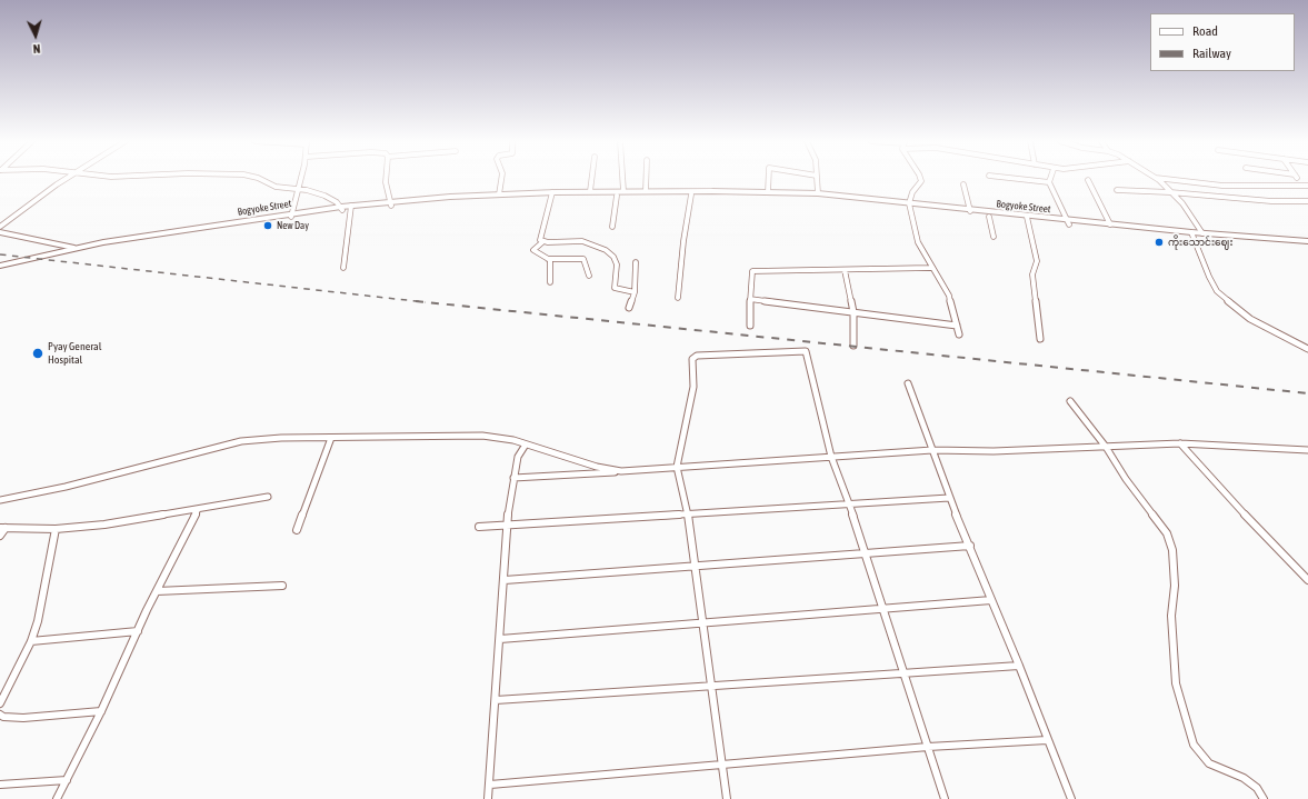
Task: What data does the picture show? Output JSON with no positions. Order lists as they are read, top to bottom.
{
  "streets": {
    "main road": ["Bogyoke Street"]
  },
  "places": ["New Day", "ကိုးသောင်းဈေး", "Pyay General Hospital"],
  "legend": ["Road", "Railway"],
  "north": "bottom"
}
